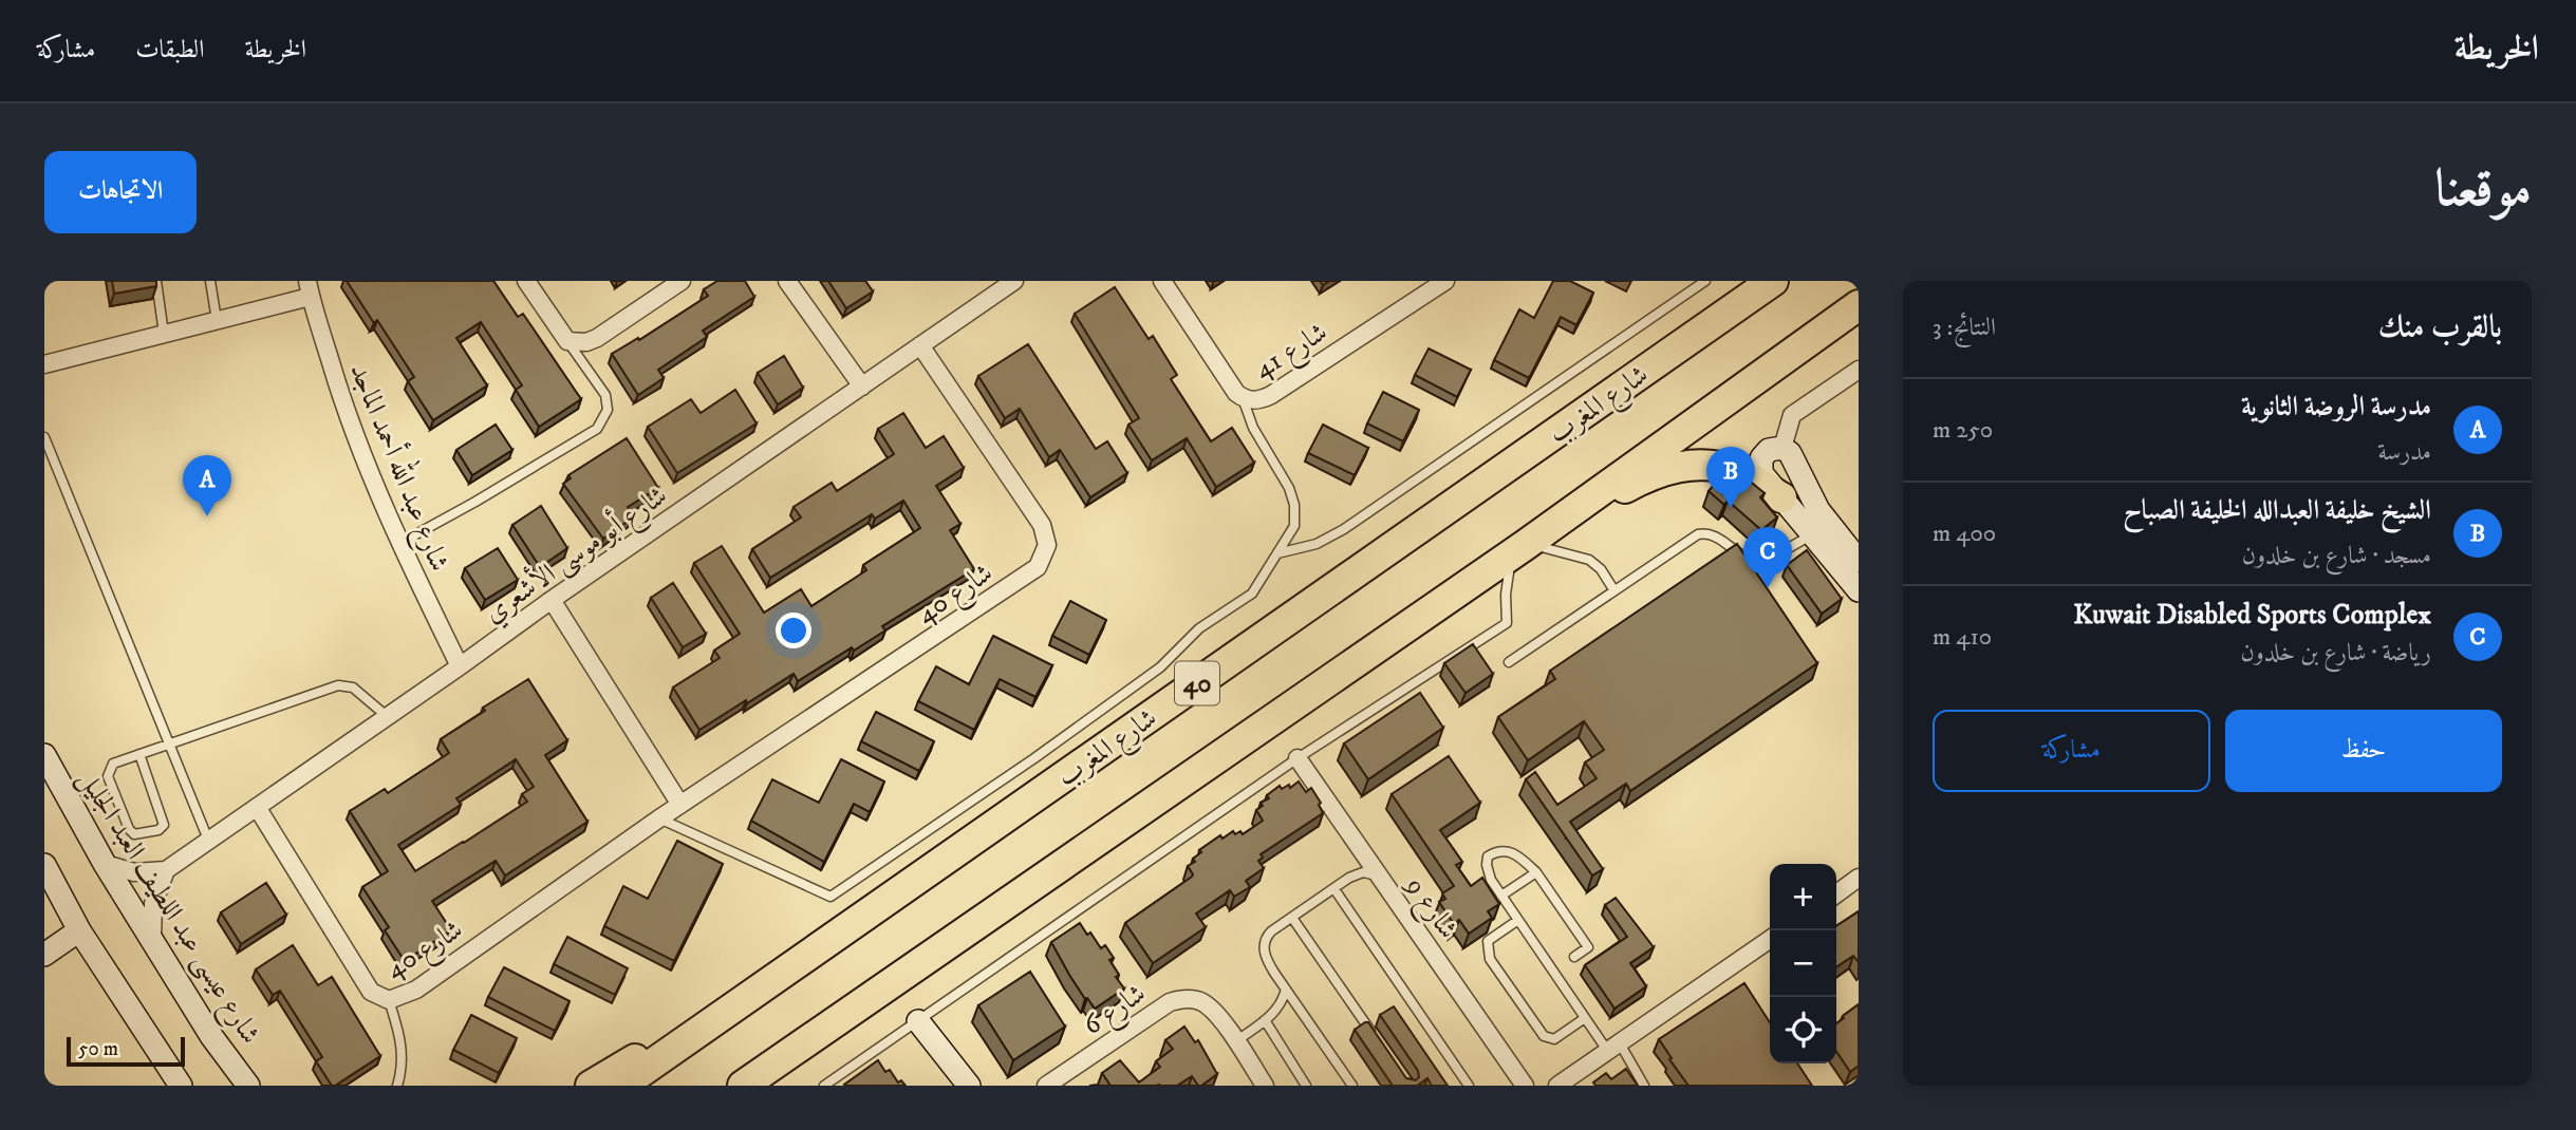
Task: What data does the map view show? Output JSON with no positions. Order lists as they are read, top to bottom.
{
  "streets": {
    "highway": ["شارع المغرب", "40"],
    "main road": ["شارع عيسى عبد اللطيف العبد الجليل"],
    "street": [
      "شارع 41",
      "شارع عبد الله أحمد الماجد",
      "شارع أبو موسى الأشعري",
      "شارع 40",
      "شارع 9",
      "شارع 6"
    ]
  },
  "crossings": [
    ["شارع عبد الله أحمد الماجد", "شارع أبو موسى الأشعري"],
    ["شارع أبو موسى الأشعري", "شارع 40"]
  ],
  "scale_bar": "50 m",
  "page": {
    "header": "الخريطة",
    "nav": ["الخريطة", "الطبقات", "مشاركة"],
    "title": "موقعنا",
    "buttons": [
      "الاتجاهات",
      ["حفظ", "مشاركة"]
    ],
    "heading": ["بالقرب منك", "النتائج: 3"],
    "list": [
      {
        "mark": "A",
        "name": "مدرسة الروضة الثانوية",
        "note": "مدرسة",
        "value": "250 m"
      },
      {
        "mark": "B",
        "name": "الشيخ خليفة العبدالله الخليفة الصباح",
        "note": "مسجد · شارع بن خلدون",
        "value": "400 m"
      },
      {
        "mark": "C",
        "name": "Kuwait Disabled Sports Complex",
        "note": "رياضة · شارع بن خلدون",
        "value": "410 m"
      }
    ],
    "pins": ["B", "A", "C"],
    "map_buttons": ["+", "−"],
    "scale": "50 m"
  }
}
